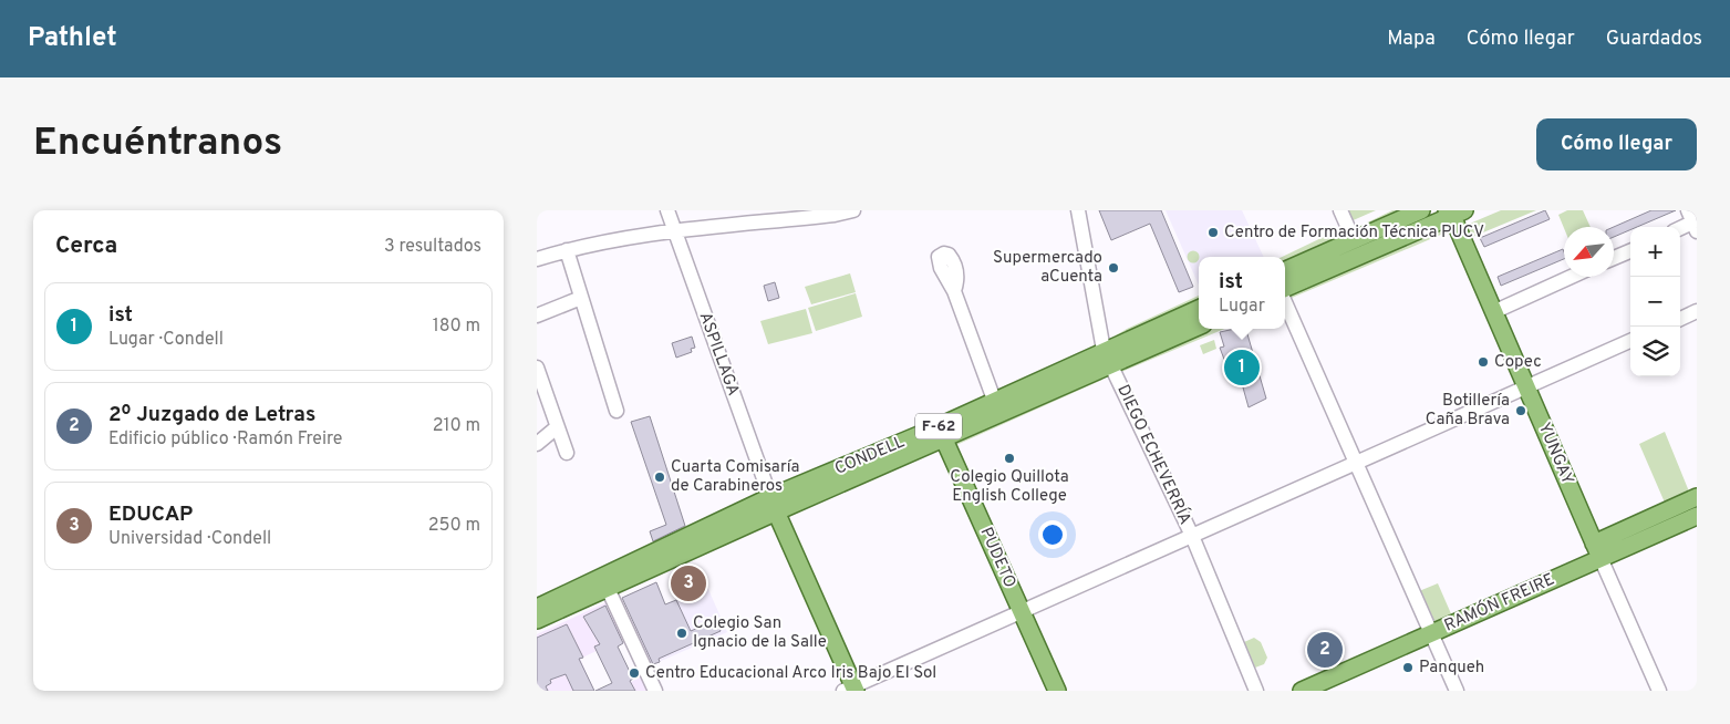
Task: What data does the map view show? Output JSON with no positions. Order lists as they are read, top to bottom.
{
  "streets": {
    "main road": [
      "F-62",
      "YUNGAY",
      "CONDELL",
      "PUDETO",
      "RAMÓN FREIRE"
    ],
    "street": ["ASPILLAGA", "DIEGO ECHEVERRÍA"]
  },
  "crossings": [
    ["ASPILLAGA", "CONDELL"],
    ["YUNGAY", "RAMÓN FREIRE"],
    ["DIEGO ECHEVERRÍA", "CONDELL"],
    ["CONDELL", "PUDETO"]
  ],
  "places": [
    "Centro de Formación Técnica PUCV",
    "Supermercado aCuenta",
    "Copec",
    "Botillería Caña Brava",
    "Colegio Quillota English College",
    "Cuarta Comisaría de Carabineros",
    "Colegio San Ignacio de la Salle",
    "Panqueh",
    "Centro Educacional Arco Iris Bajo El Sol"
  ],
  "north": "bottom left",
  "page": {
    "header": "Pathlet",
    "nav": ["Mapa", "Cómo llegar", "Guardados"],
    "buttons": "Cómo llegar",
    "title": "Encuéntranos",
    "heading": ["Cerca", "3 resultados"],
    "map_buttons": ["+", "−"],
    "popup": ["ist", "Lugar"],
    "list": [
      {
        "mark": "1",
        "name": "ist",
        "note": "Lugar · Condell",
        "value": "180 m"
      },
      {
        "mark": "2",
        "name": "2º Juzgado de Letras",
        "note": "Edificio público · Ramón Freire",
        "value": "210 m"
      },
      {
        "mark": "3",
        "name": "EDUCAP",
        "note": "Universidad · Condell",
        "value": "250 m"
      }
    ],
    "pins": ["1", "3", "2"]
  }
}
